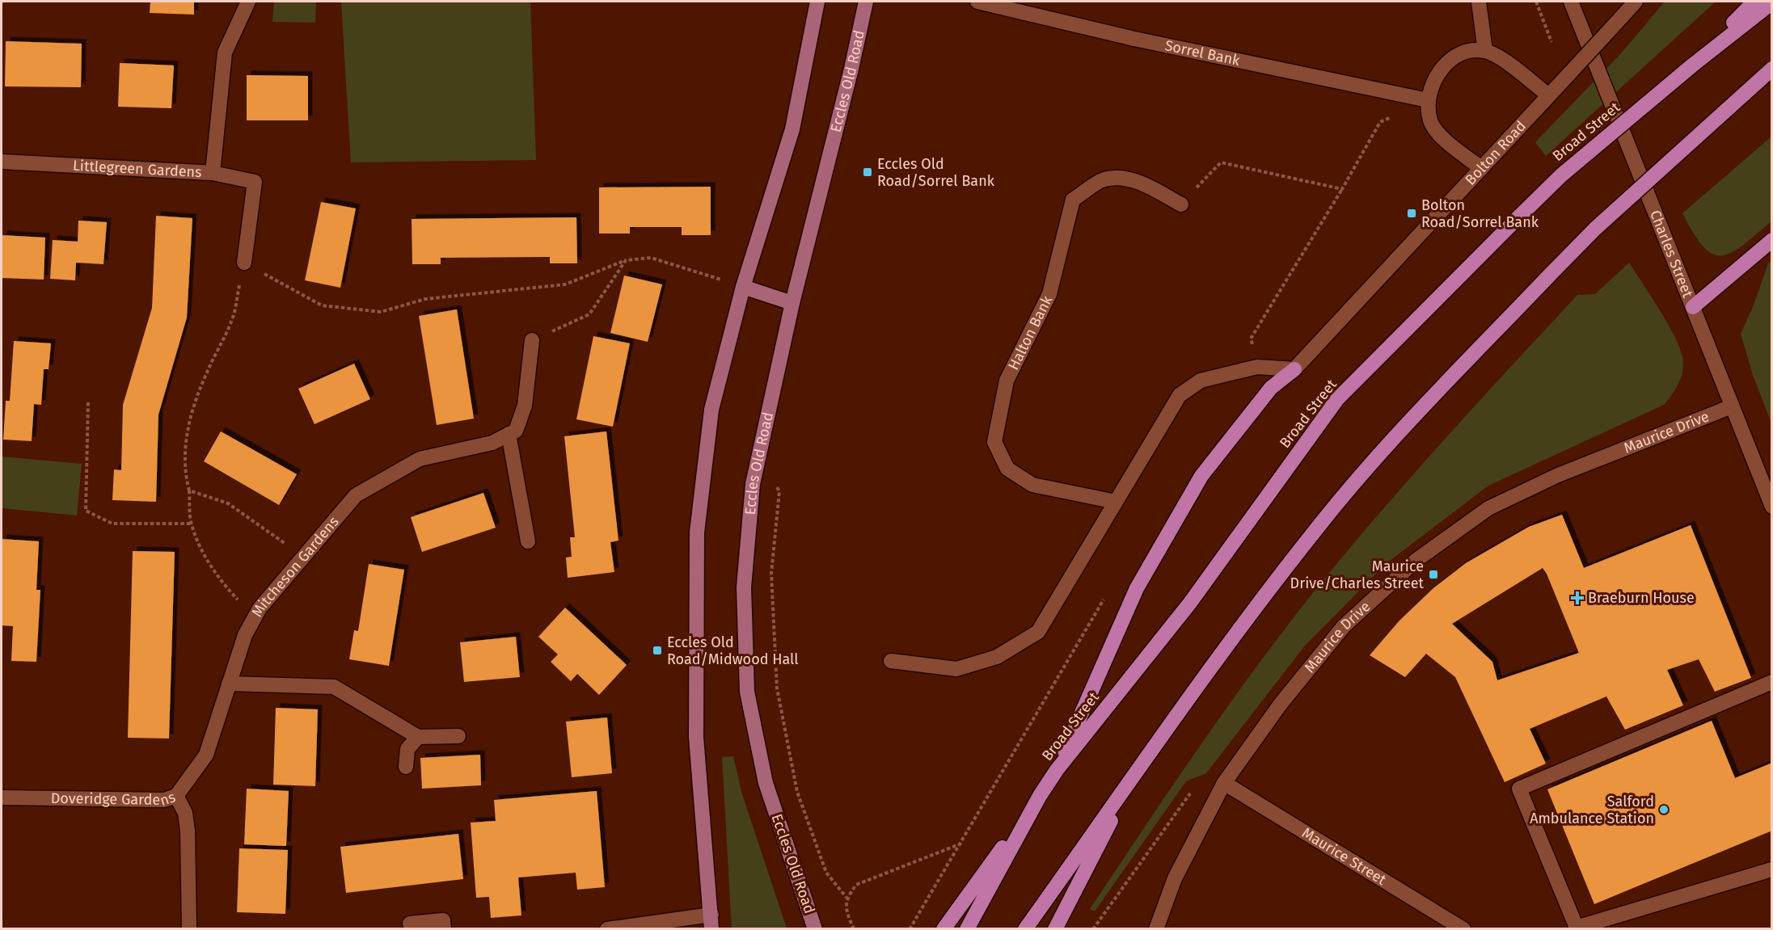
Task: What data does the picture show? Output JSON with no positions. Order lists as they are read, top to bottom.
{
  "streets": {
    "highway": ["Broad Street"],
    "main road": ["Eccles Old Road"],
    "street": [
      "Sorrel Bank",
      "Bolton Road",
      "Littlegreen Gardens",
      "Charles Street",
      "Halton Bank",
      "Maurice Drive",
      "Mitcheson Gardens",
      "Doveridge Gardens",
      "Maurice Street"
    ]
  },
  "crossings": [
    ["Sorrel Bank", "Bolton Road"],
    ["Charles Street", "Maurice Drive"],
    ["Maurice Drive", "Maurice Street"],
    ["Mitcheson Gardens", "Doveridge Gardens"]
  ],
  "places": {
    "transit": [
      "Eccles Old Road/Sorrel Bank",
      "Bolton Road/Sorrel Bank",
      "Maurice Drive/Charles Street",
      "Eccles Old Road/Midwood Hall"
    ],
    "health": ["Braeburn House"],
    "other": ["Salford Ambulance Station"]
  }
}
